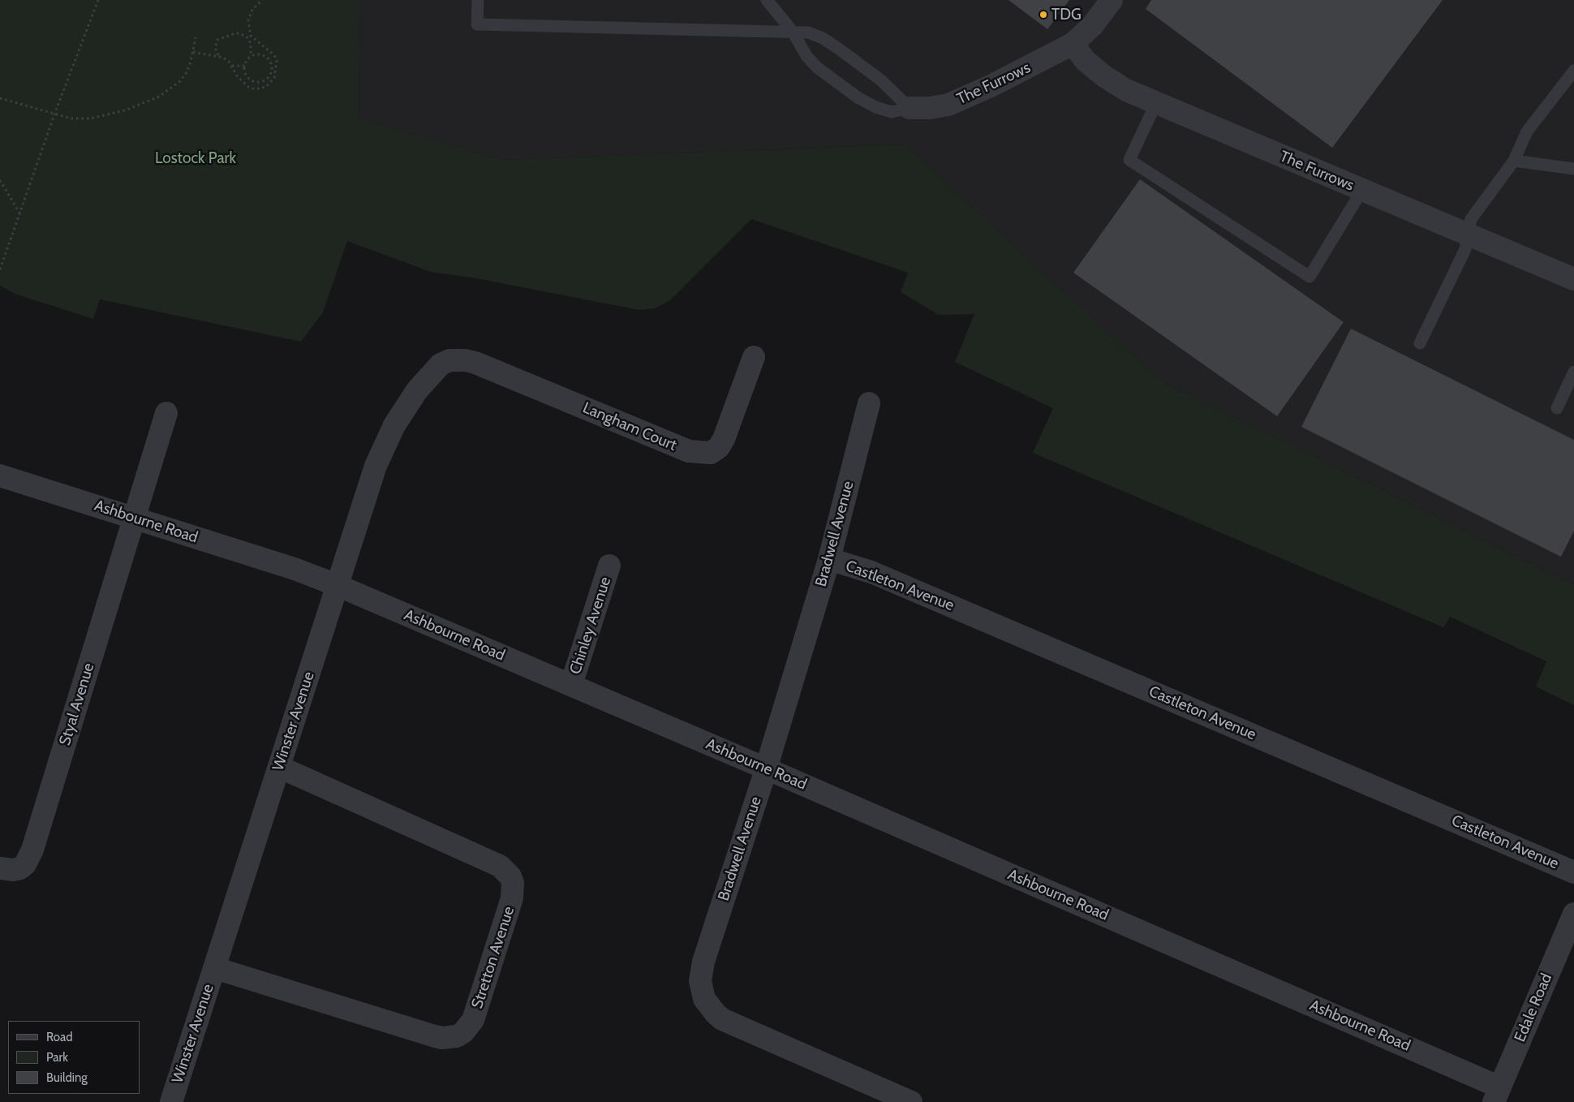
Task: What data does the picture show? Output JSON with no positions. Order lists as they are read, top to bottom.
{
  "streets": {
    "street": [
      "The Furrows",
      "Langham Court",
      "Ashbourne Road",
      "Bradwell Avenue",
      "Castleton Avenue",
      "Chinley Avenue",
      "Styal Avenue",
      "Winster Avenue",
      "Stretton Avenue",
      "Edale Road"
    ]
  },
  "crossings": [
    ["Langham Court", "Winster Avenue"],
    ["Ashbourne Road", "Bradwell Avenue"],
    ["Ashbourne Road", "Chinley Avenue"],
    ["Ashbourne Road", "Styal Avenue"],
    ["Ashbourne Road", "Winster Avenue"],
    ["Ashbourne Road", "Edale Road"],
    ["Bradwell Avenue", "Castleton Avenue"],
    ["Winster Avenue", "Stretton Avenue"]
  ],
  "parks": ["Lostock Park"],
  "places": ["TDG"],
  "legend": ["Road", "Park", "Building"]
}
